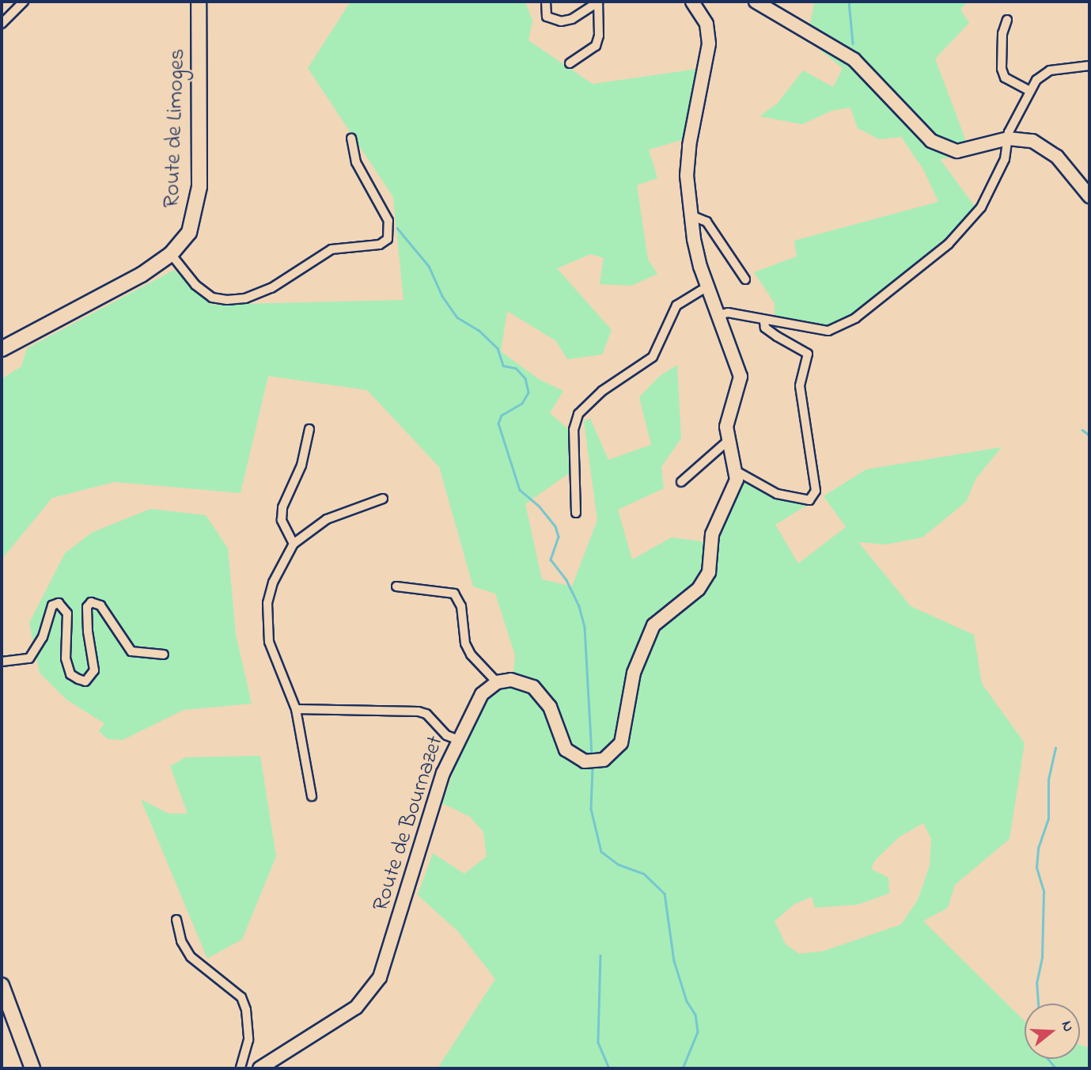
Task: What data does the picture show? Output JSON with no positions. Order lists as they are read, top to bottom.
{
  "streets": {
    "main road": ["Route de Limoges"],
    "street": ["Route de Bournazet"]
  },
  "north": "right"
}
